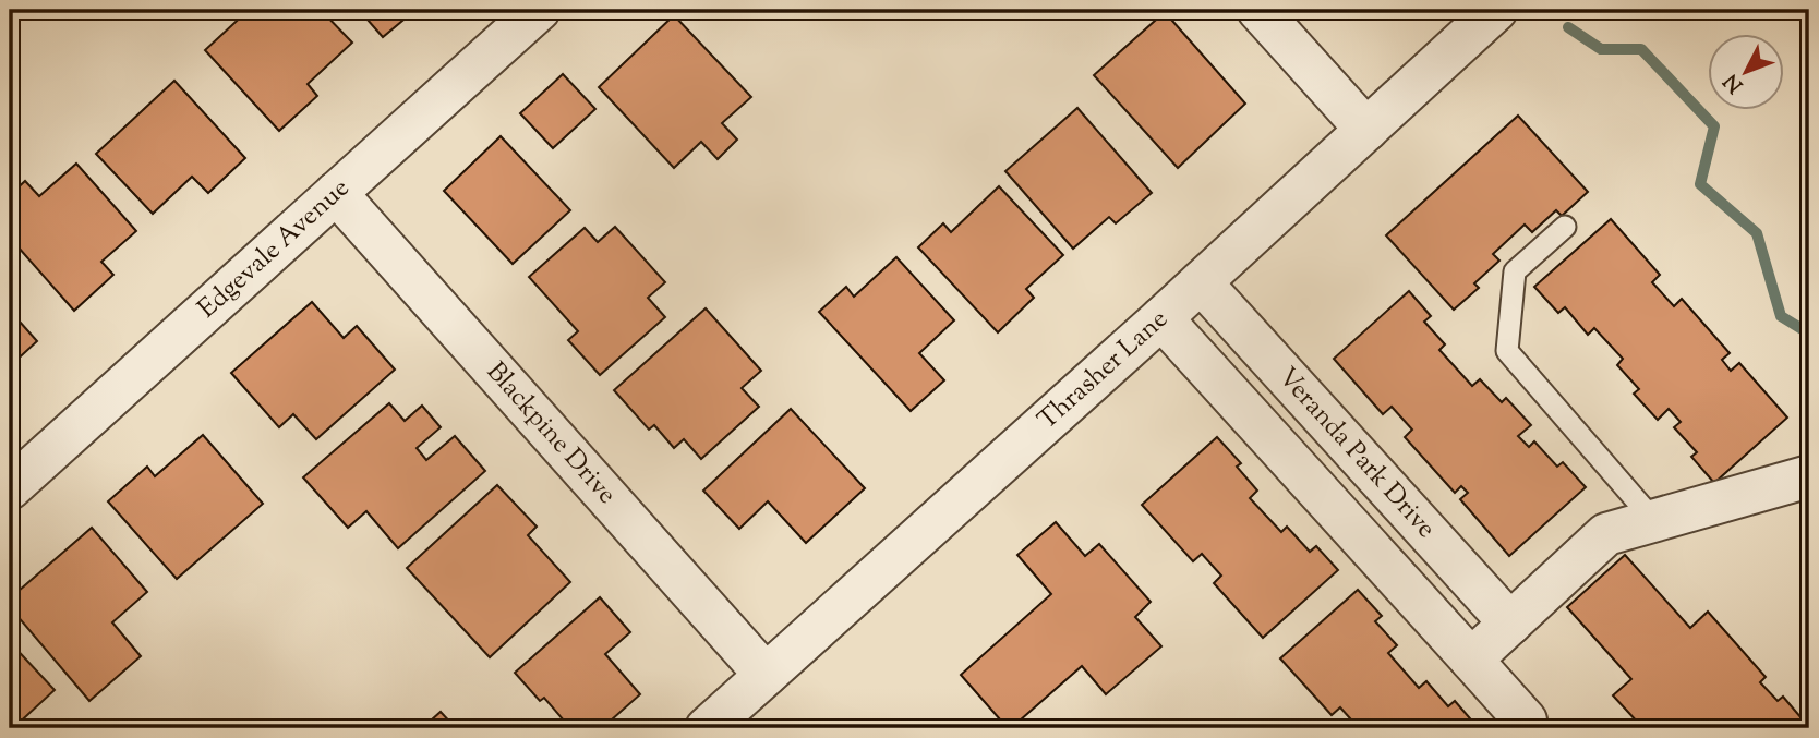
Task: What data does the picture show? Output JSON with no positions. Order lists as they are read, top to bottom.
{
  "streets": {
    "street": [
      "Edgevale Avenue",
      "Thrasher Lane",
      "Blackpine Drive",
      "Veranda Park Drive"
    ]
  },
  "crossings": [
    ["Edgevale Avenue", "Blackpine Drive"],
    ["Thrasher Lane", "Blackpine Drive"],
    ["Thrasher Lane", "Veranda Park Drive"]
  ],
  "north": "bottom left"
}
